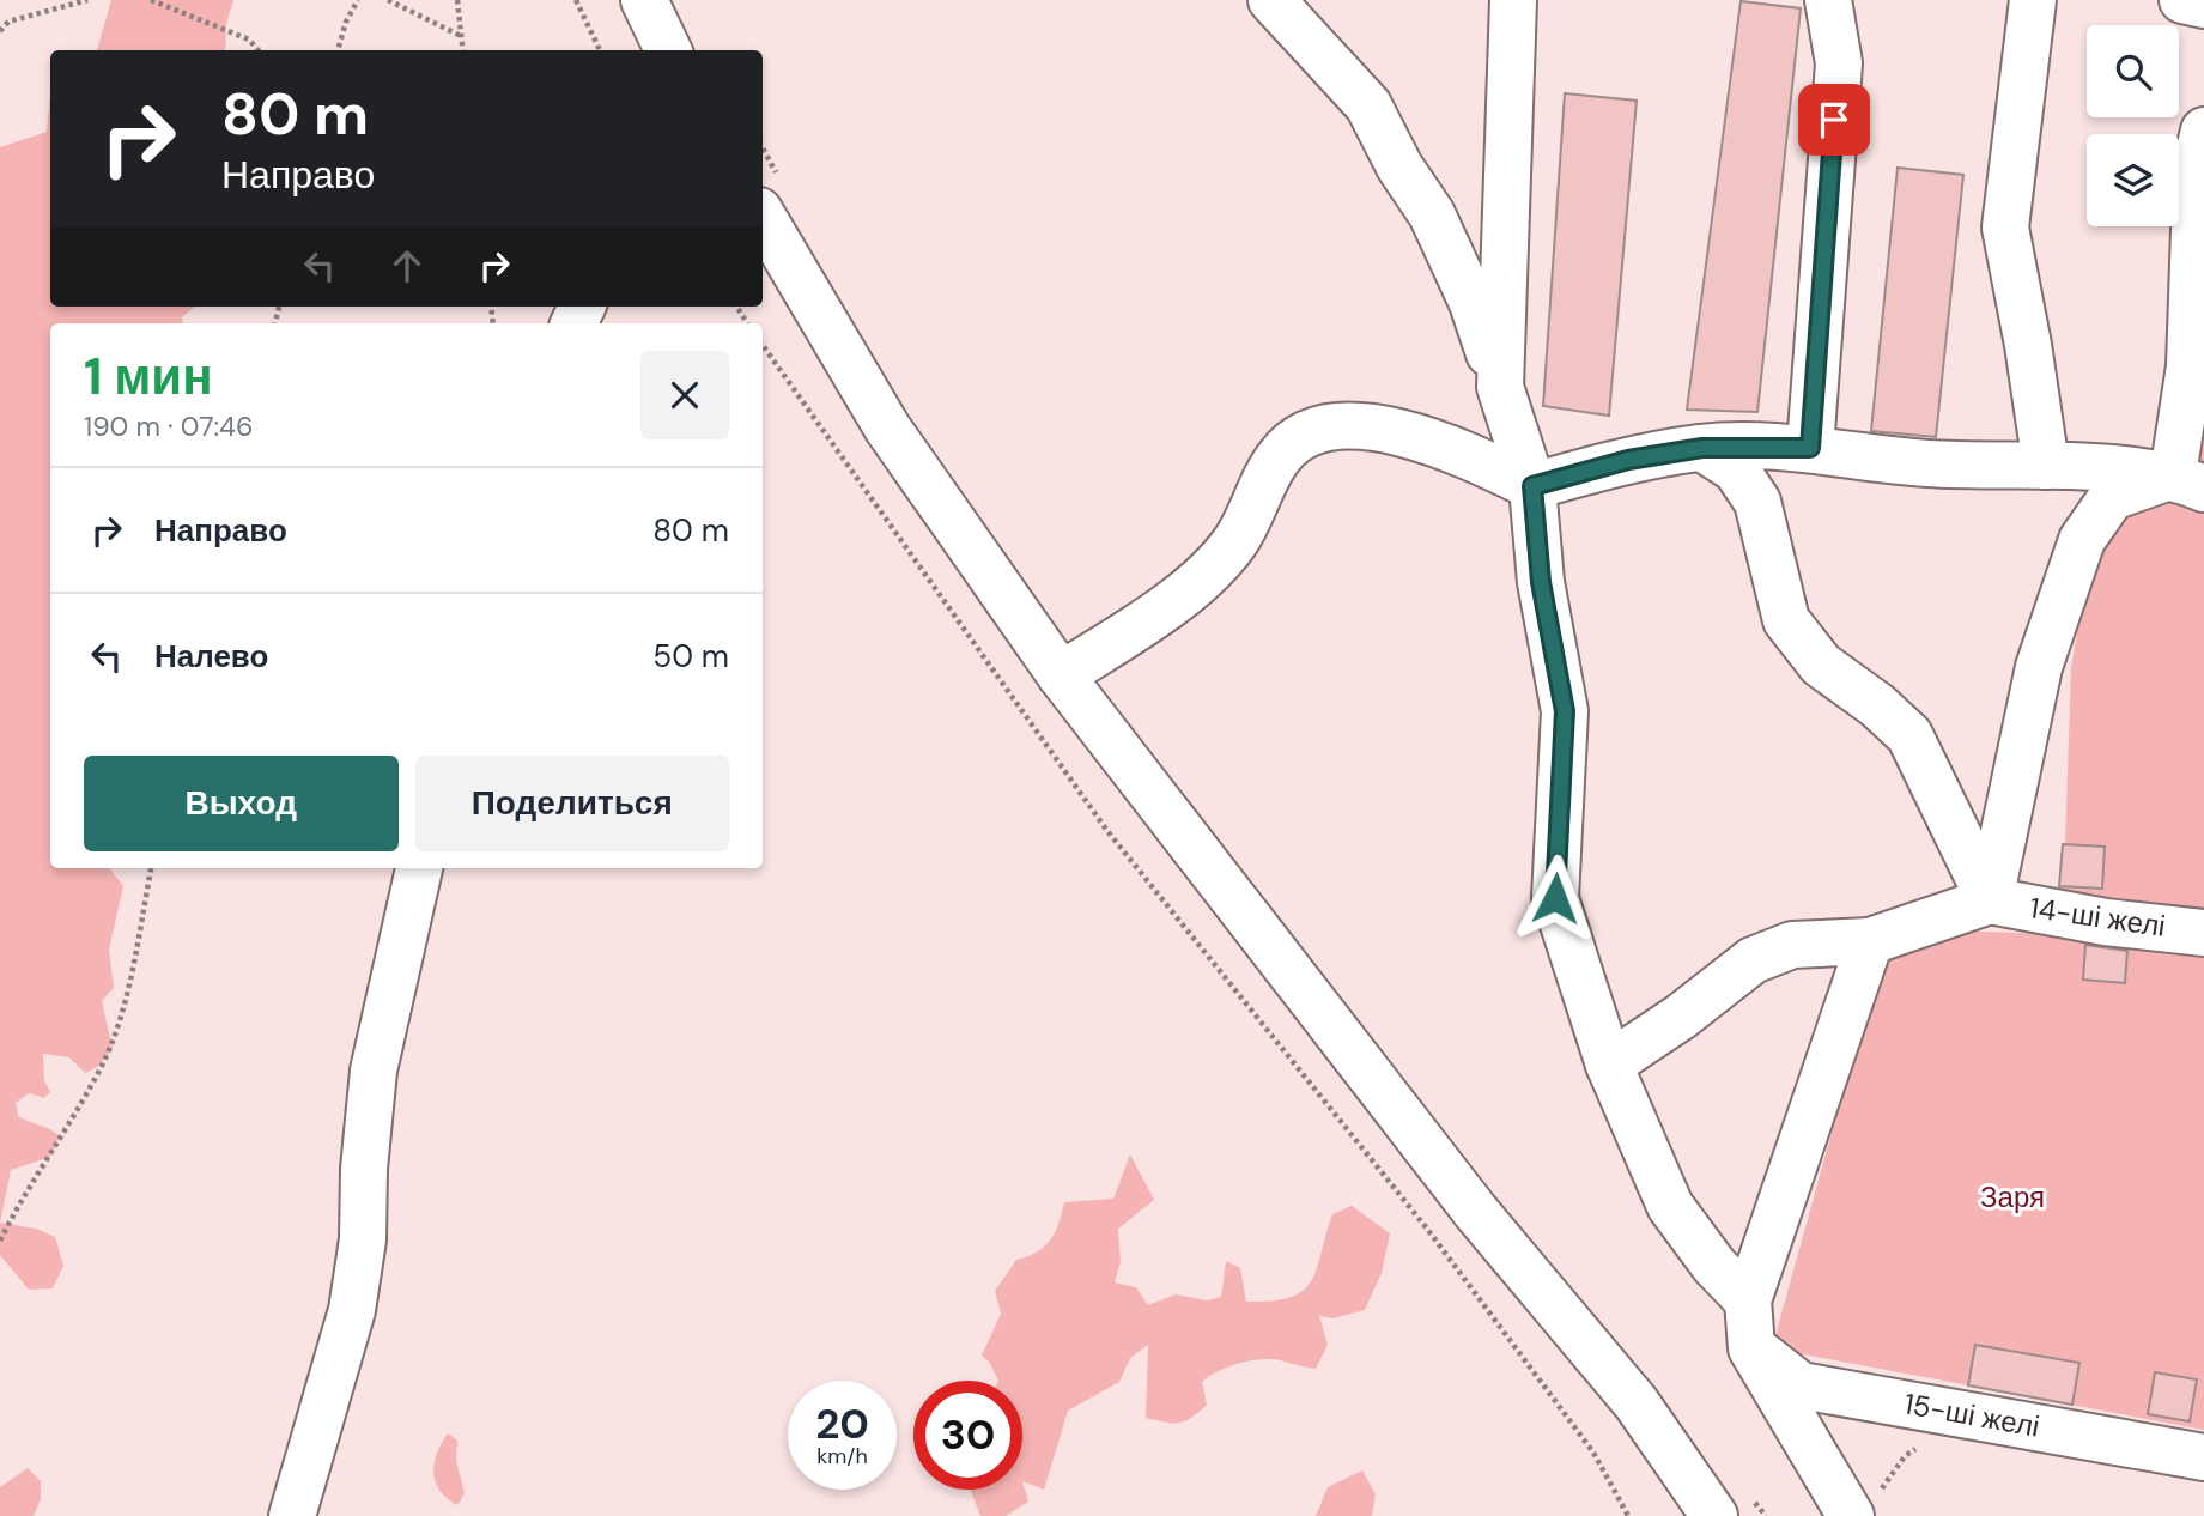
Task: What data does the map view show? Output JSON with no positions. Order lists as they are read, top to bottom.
{
  "streets": {
    "street": ["14-ші желі", "15-ші желі"]
  },
  "parks": ["Заря"],
  "page": {
    "turn": ["80 m", "Направо"],
    "heading": ["1 мин", "190 m · 07:46"],
    "list": [
      {
        "name": "Направо",
        "value": "80 m"
      },
      {
        "name": "Налево",
        "value": "50 m"
      }
    ],
    "buttons": ["Выход", "Поделиться"],
    "speed": "20 km/h",
    "limit": "30"
  }
}
